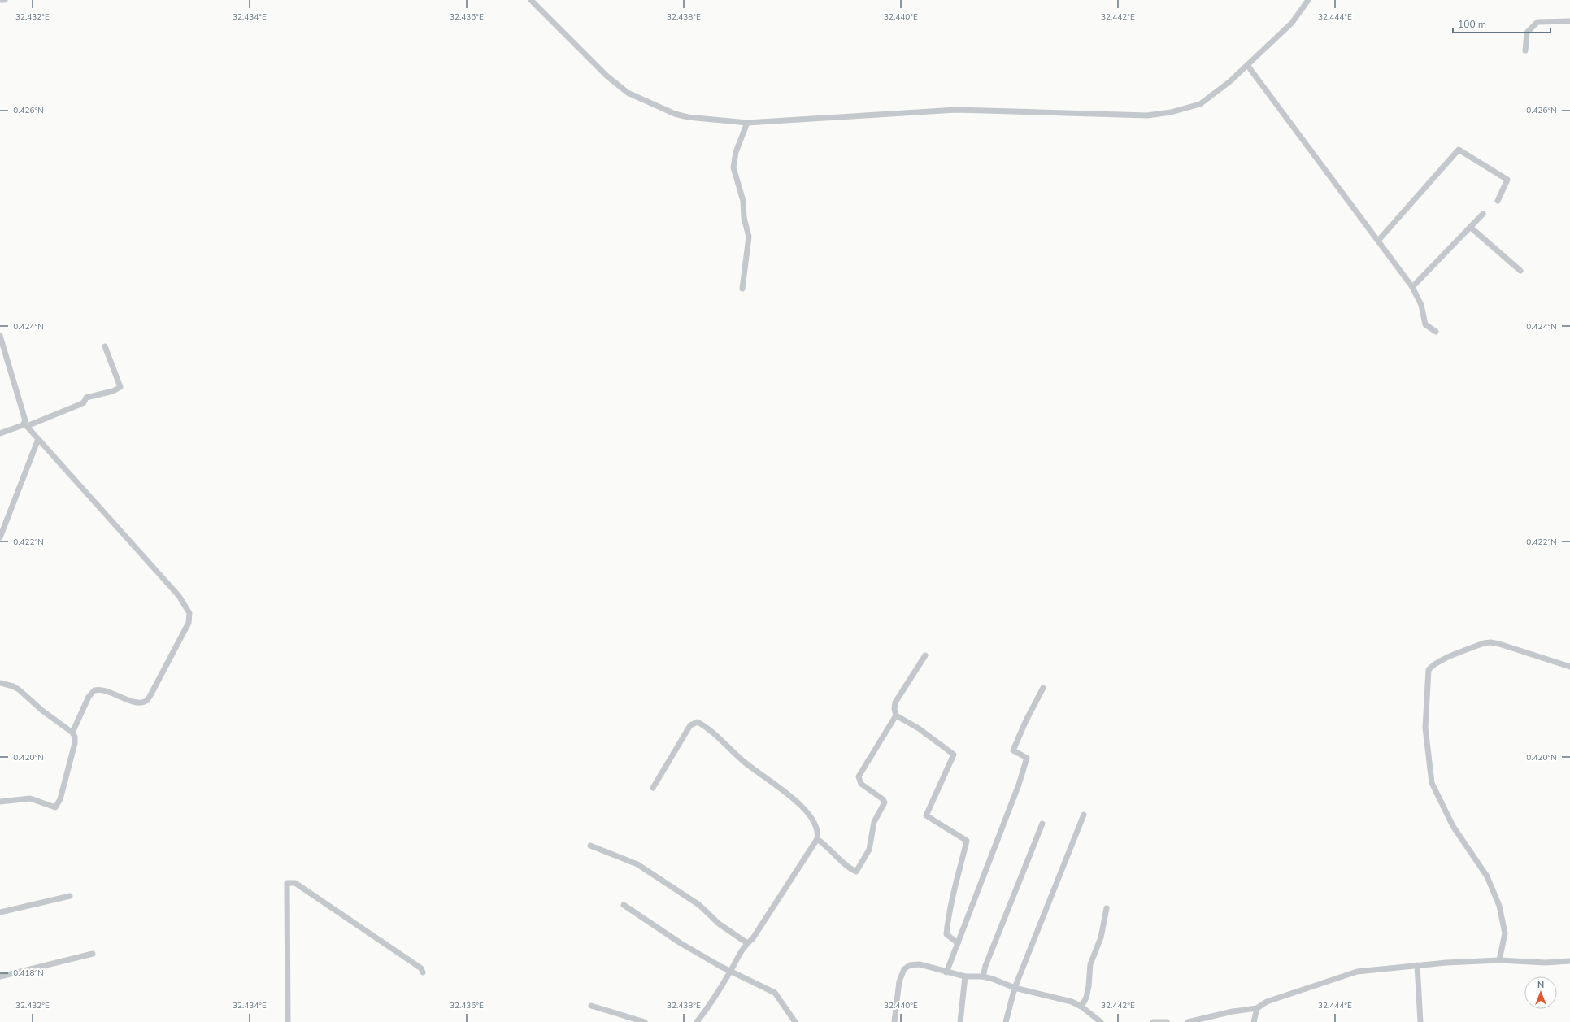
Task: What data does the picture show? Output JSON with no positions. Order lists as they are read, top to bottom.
{
  "scale_bar": "100 m",
  "north": "top",
  "coordinates": [
    "32.432°E",
    "32.434°E",
    "32.436°E",
    "32.438°E",
    "32.440°E",
    "32.442°E",
    "32.444°E",
    "0.426°N",
    "0.424°N",
    "0.422°N",
    "0.420°N",
    "0.418°N"
  ]
}
